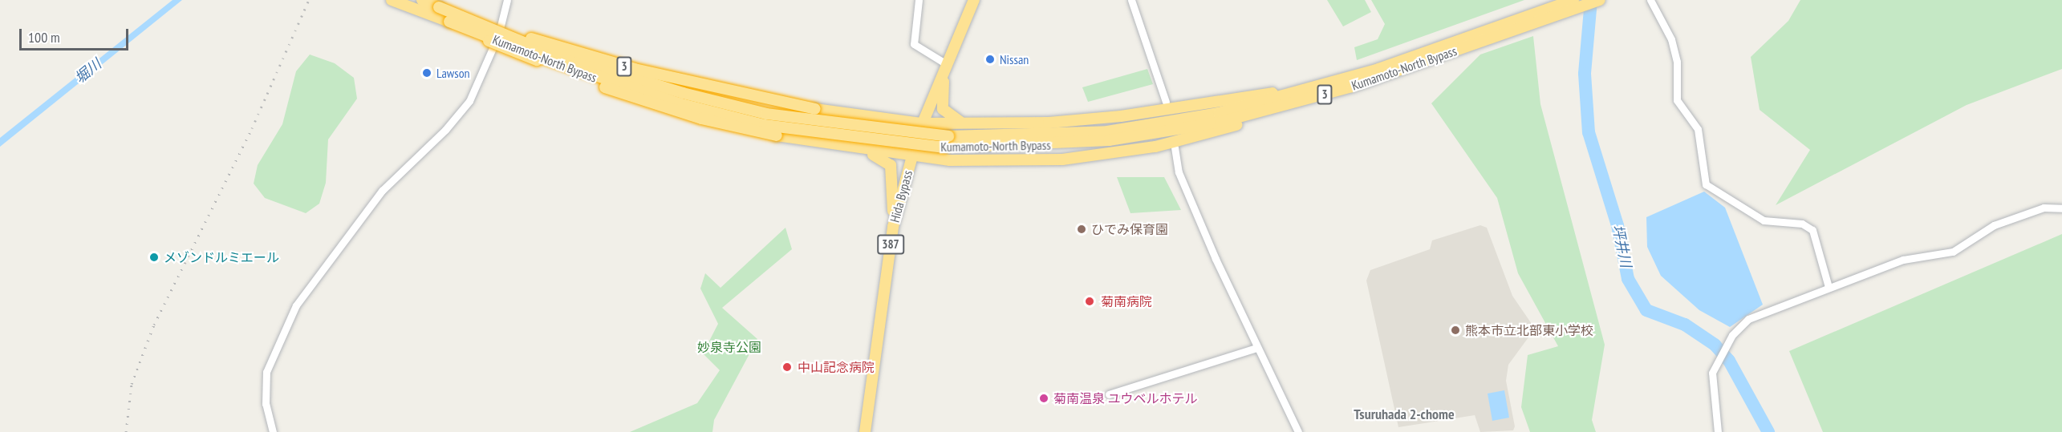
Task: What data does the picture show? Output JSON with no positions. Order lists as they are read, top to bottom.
{
  "streets": {
    "highway": [
      "Kumamoto-North Bypass",
      "3",
      "Hida Bypass",
      "387"
    ]
  },
  "crossings": [
    ["Kumamoto-North Bypass", "3"],
    ["3", "Hida Bypass"]
  ],
  "districts": ["Tsuruhada 2-chome"],
  "water": ["堀川", "坪井川"],
  "parks": ["妙泉寺公園"],
  "places": [
    "Nissan",
    "Lawson",
    "ひでみ保育園",
    "メゾンドルミエール",
    "菊南病院",
    "熊本市立北部東小学校",
    "中山記念病院",
    "菊南温泉 ユウベルホテル"
  ],
  "scale_bar": "100 m"
}
